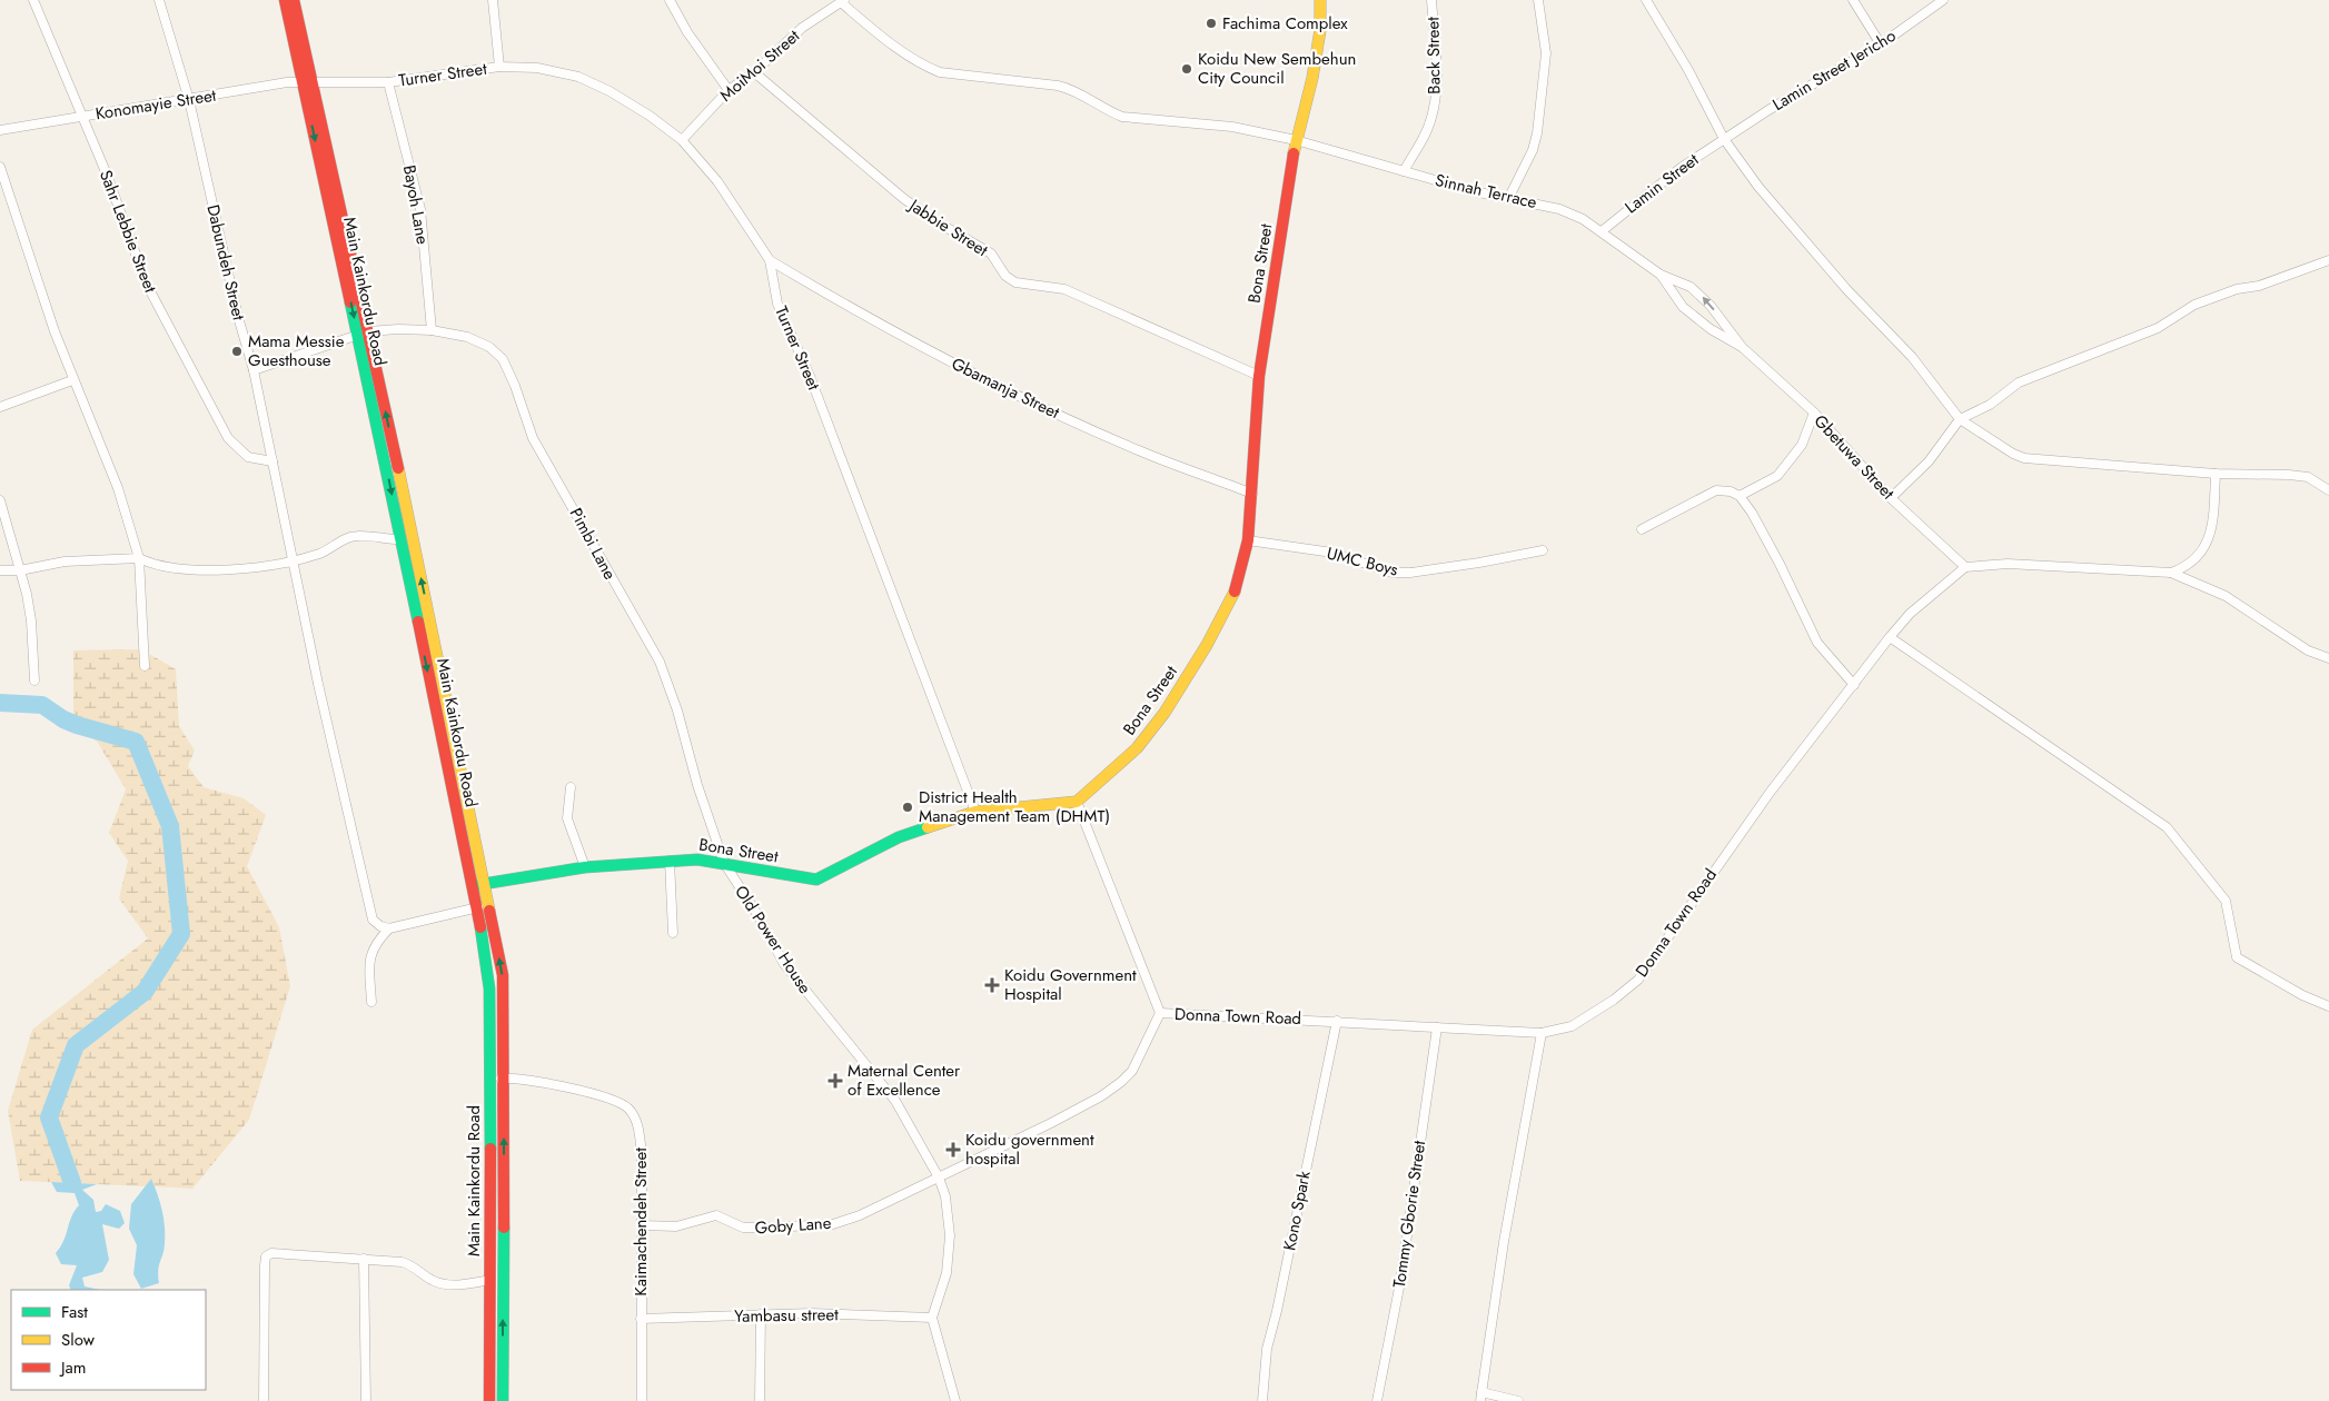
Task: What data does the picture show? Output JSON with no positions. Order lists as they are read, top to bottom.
{
  "streets": {
    "main road": ["Bona Street", "Main Kainkordu Road"],
    "street": [
      "Back Street",
      "MoiMoi Street",
      "Lamin Street Jericho",
      "Turner Street",
      "Konomayie Street",
      "Lamin Street",
      "Sinnah Terrace",
      "Bayoh Lane",
      "Jabbie Street",
      "Sahr Lebbie Street",
      "Dabundeh Street",
      "Gbamanja Street",
      "Gbetuwa Street",
      "Pimbi Lane",
      "UMC Boys",
      "Donna Town Road",
      "Old Power House",
      "Kono Spark",
      "Tommy Gborie Street",
      "Kaimachendeh Street",
      "Goby Lane",
      "Yambasu street"
    ]
  },
  "crossings": [
    ["Back Street", "Sinnah Terrace"],
    ["MoiMoi Street", "Turner Street"],
    ["MoiMoi Street", "Sinnah Terrace"],
    ["MoiMoi Street", "Jabbie Street"],
    ["Lamin Street Jericho", "Lamin Street"],
    ["Turner Street", "Konomayie Street"],
    ["Turner Street", "Bayoh Lane"],
    ["Turner Street", "Bona Street"],
    ["Turner Street", "Main Kainkordu Road"],
    ["Turner Street", "Gbamanja Street"],
    ["Konomayie Street", "Sahr Lebbie Street"],
    ["Konomayie Street", "Dabundeh Street"],
    ["Konomayie Street", "Main Kainkordu Road"],
    ["Lamin Street", "Sinnah Terrace"],
    ["Sinnah Terrace", "Bona Street"],
    ["Sinnah Terrace", "Gbetuwa Street"],
    ["Bayoh Lane", "Pimbi Lane"],
    ["Jabbie Street", "Bona Street"],
    ["Sahr Lebbie Street", "Dabundeh Street"],
    ["Dabundeh Street", "Pimbi Lane"],
    ["Bona Street", "Main Kainkordu Road"],
    ["Bona Street", "Gbamanja Street"],
    ["Bona Street", "Pimbi Lane"],
    ["Bona Street", "UMC Boys"],
    ["Bona Street", "Old Power House"],
    ["Main Kainkordu Road", "Pimbi Lane"],
    ["Main Kainkordu Road", "Kaimachendeh Street"],
    ["Gbetuwa Street", "Donna Town Road"],
    ["Pimbi Lane", "Old Power House"],
    ["Donna Town Road", "Kono Spark"],
    ["Donna Town Road", "Tommy Gborie Street"],
    ["Donna Town Road", "Goby Lane"],
    ["Old Power House", "Goby Lane"],
    ["Old Power House", "Yambasu street"],
    ["Kaimachendeh Street", "Goby Lane"],
    ["Kaimachendeh Street", "Yambasu street"]
  ],
  "places": {
    "other": [
      "Fachima Complex",
      "Koidu New Sembehun City Council",
      "Mama Messie Guesthouse",
      "District Health Management Team (DHMT)"
    ],
    "health": ["Koidu Government Hospital", "Maternal Center of Excellence", "Koidu government hospital"]
  },
  "legend": ["Fast", "Slow", "Jam"]
}
